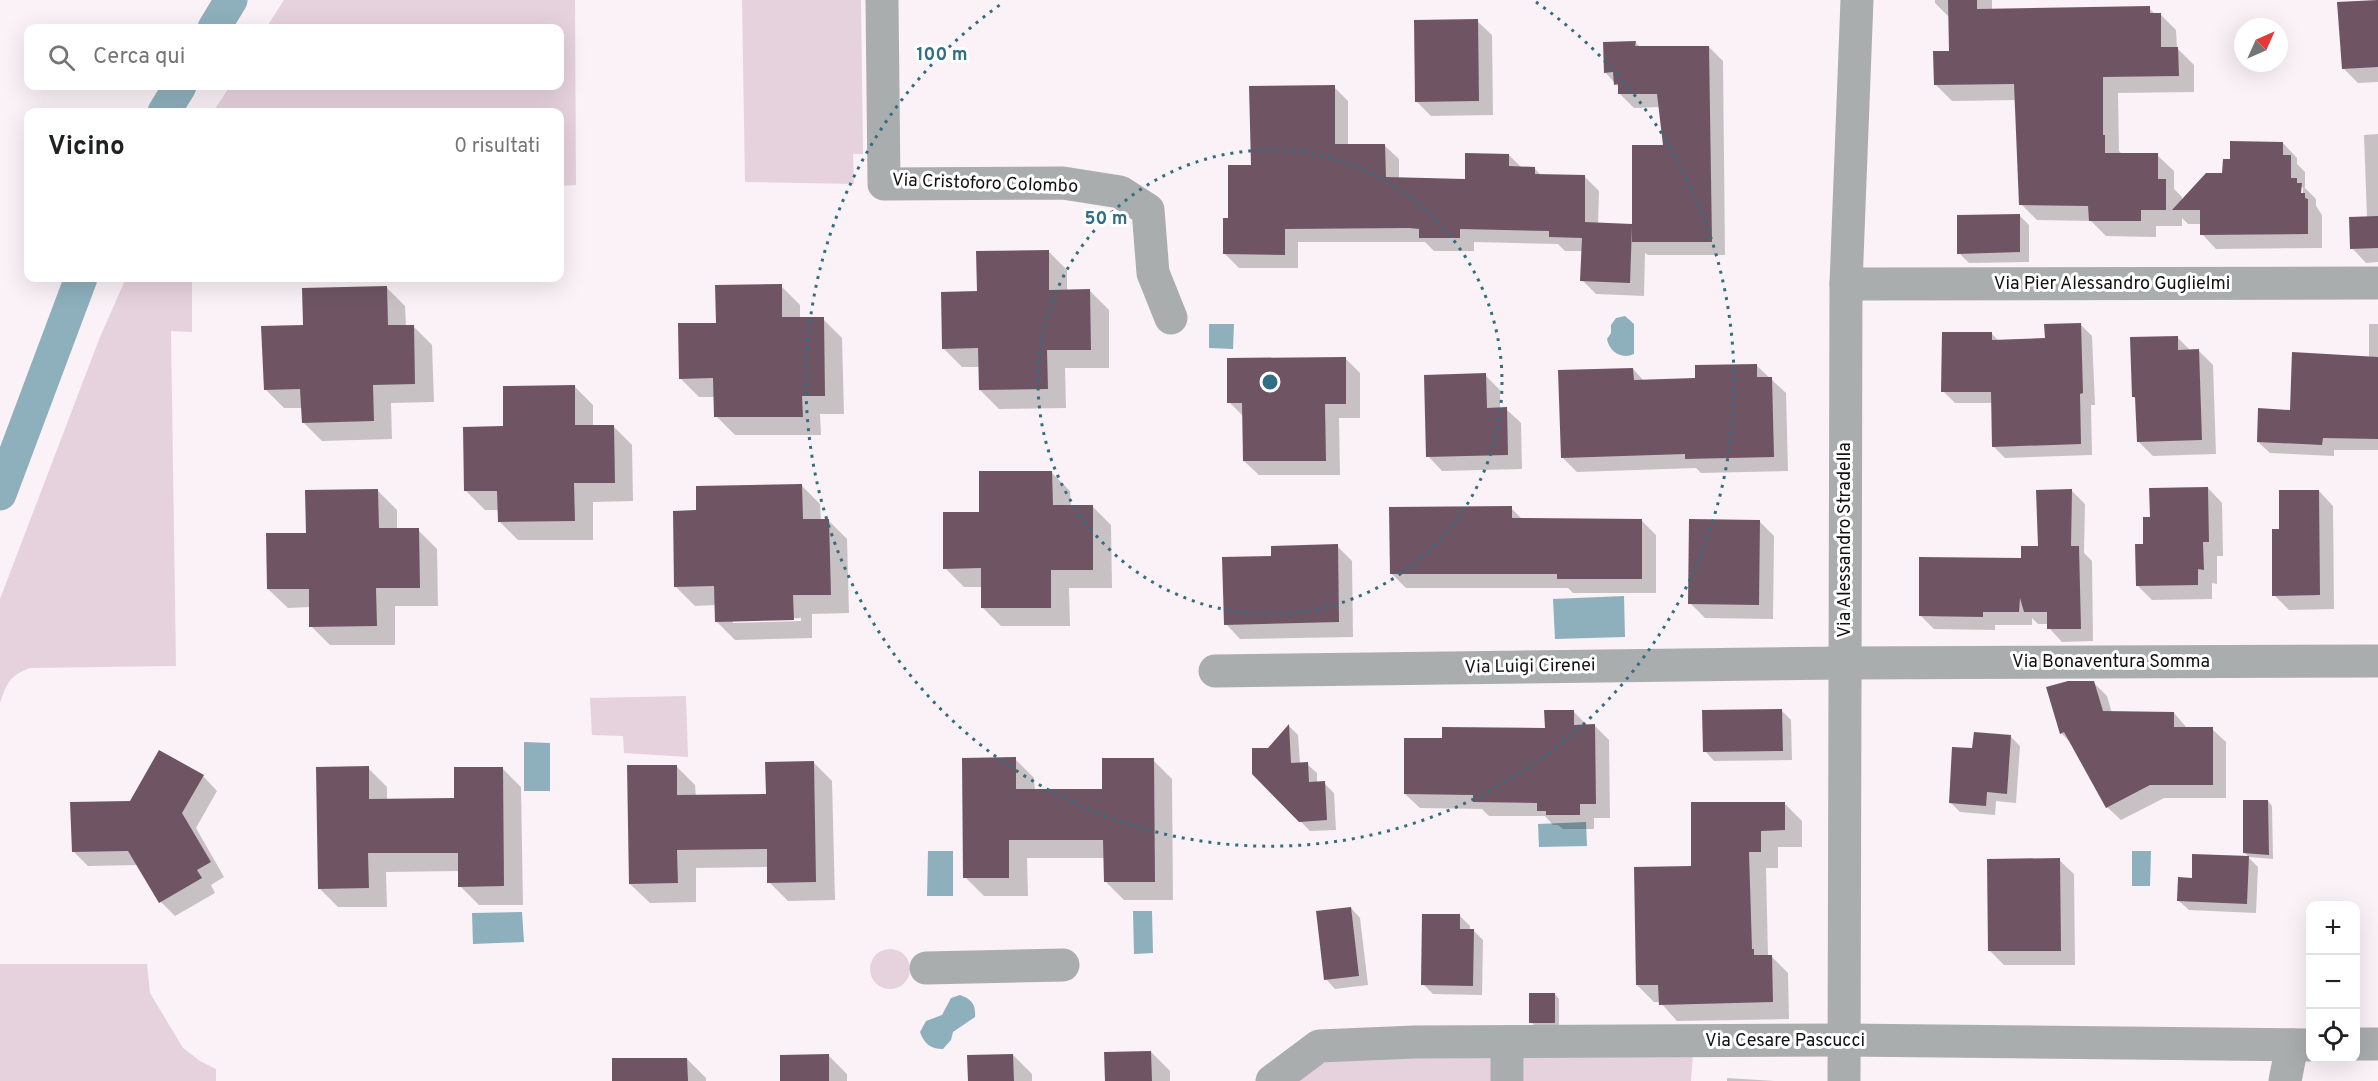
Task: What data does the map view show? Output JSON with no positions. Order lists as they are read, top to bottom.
{
  "streets": {
    "street": [
      "Via Cristoforo Colombo",
      "Via Pier Alessandro Guglielmi",
      "Via Alessandro Stradella",
      "Via Bonaventura Somma",
      "Via Luigi Cirenei",
      "Via Cesare Pascucci"
    ]
  },
  "crossings": [
    ["Via Pier Alessandro Guglielmi", "Via Alessandro Stradella"],
    ["Via Alessandro Stradella", "Via Bonaventura Somma"],
    ["Via Alessandro Stradella", "Via Luigi Cirenei"],
    ["Via Alessandro Stradella", "Via Cesare Pascucci"],
    ["Via Bonaventura Somma", "Via Luigi Cirenei"]
  ],
  "north": "top right",
  "page": {
    "search": "Cerca qui",
    "heading": ["Vicino", "0 risultati"],
    "map_buttons": ["+", "−"]
  },
  "rings": ["100 m", "50 m"]
}
